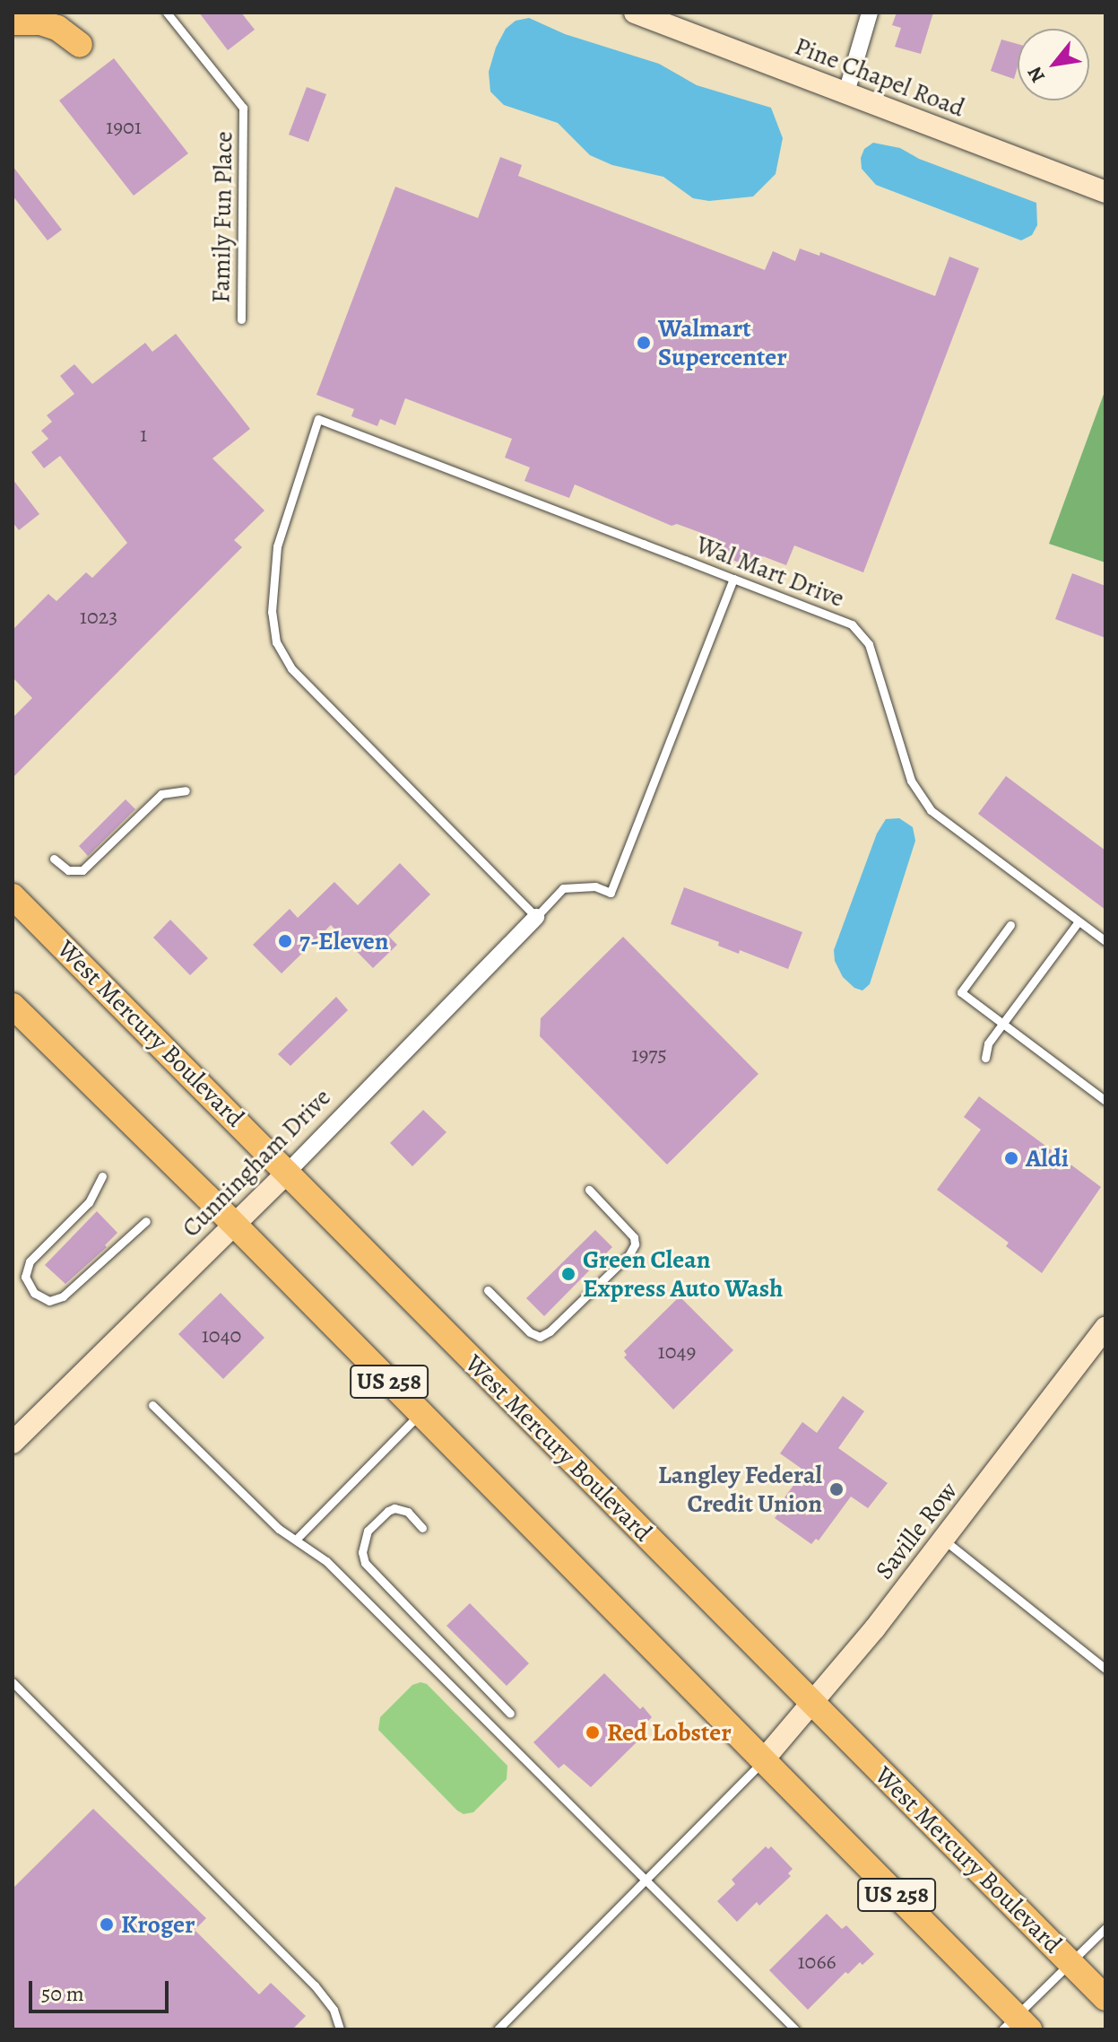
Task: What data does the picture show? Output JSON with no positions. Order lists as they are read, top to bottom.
{
  "streets": {
    "main road": ["West Mercury Boulevard", "US 258"],
    "street": ["Pine Chapel Road", "Cunningham Drive", "Saville Row"],
    "lane": ["Family Fun Place", "Wal Mart Drive"]
  },
  "crossings": [
    ["Wal Mart Drive", "Cunningham Drive"],
    ["West Mercury Boulevard", "Cunningham Drive"],
    ["West Mercury Boulevard", "Saville Row"],
    ["Cunningham Drive", "US 258"],
    ["US 258", "Saville Row"]
  ],
  "places": [
    "Walmart Supercenter",
    "7-Eleven",
    "Aldi",
    "Green Clean Express Auto Wash",
    "Langley Federal Credit Union",
    "Red Lobster",
    "Kroger"
  ],
  "house_numbers": [
    "1901",
    "1",
    "1023",
    "1975",
    "1040",
    "1049",
    "1066"
  ],
  "scale_bar": "50 m",
  "north": "bottom left"
}
